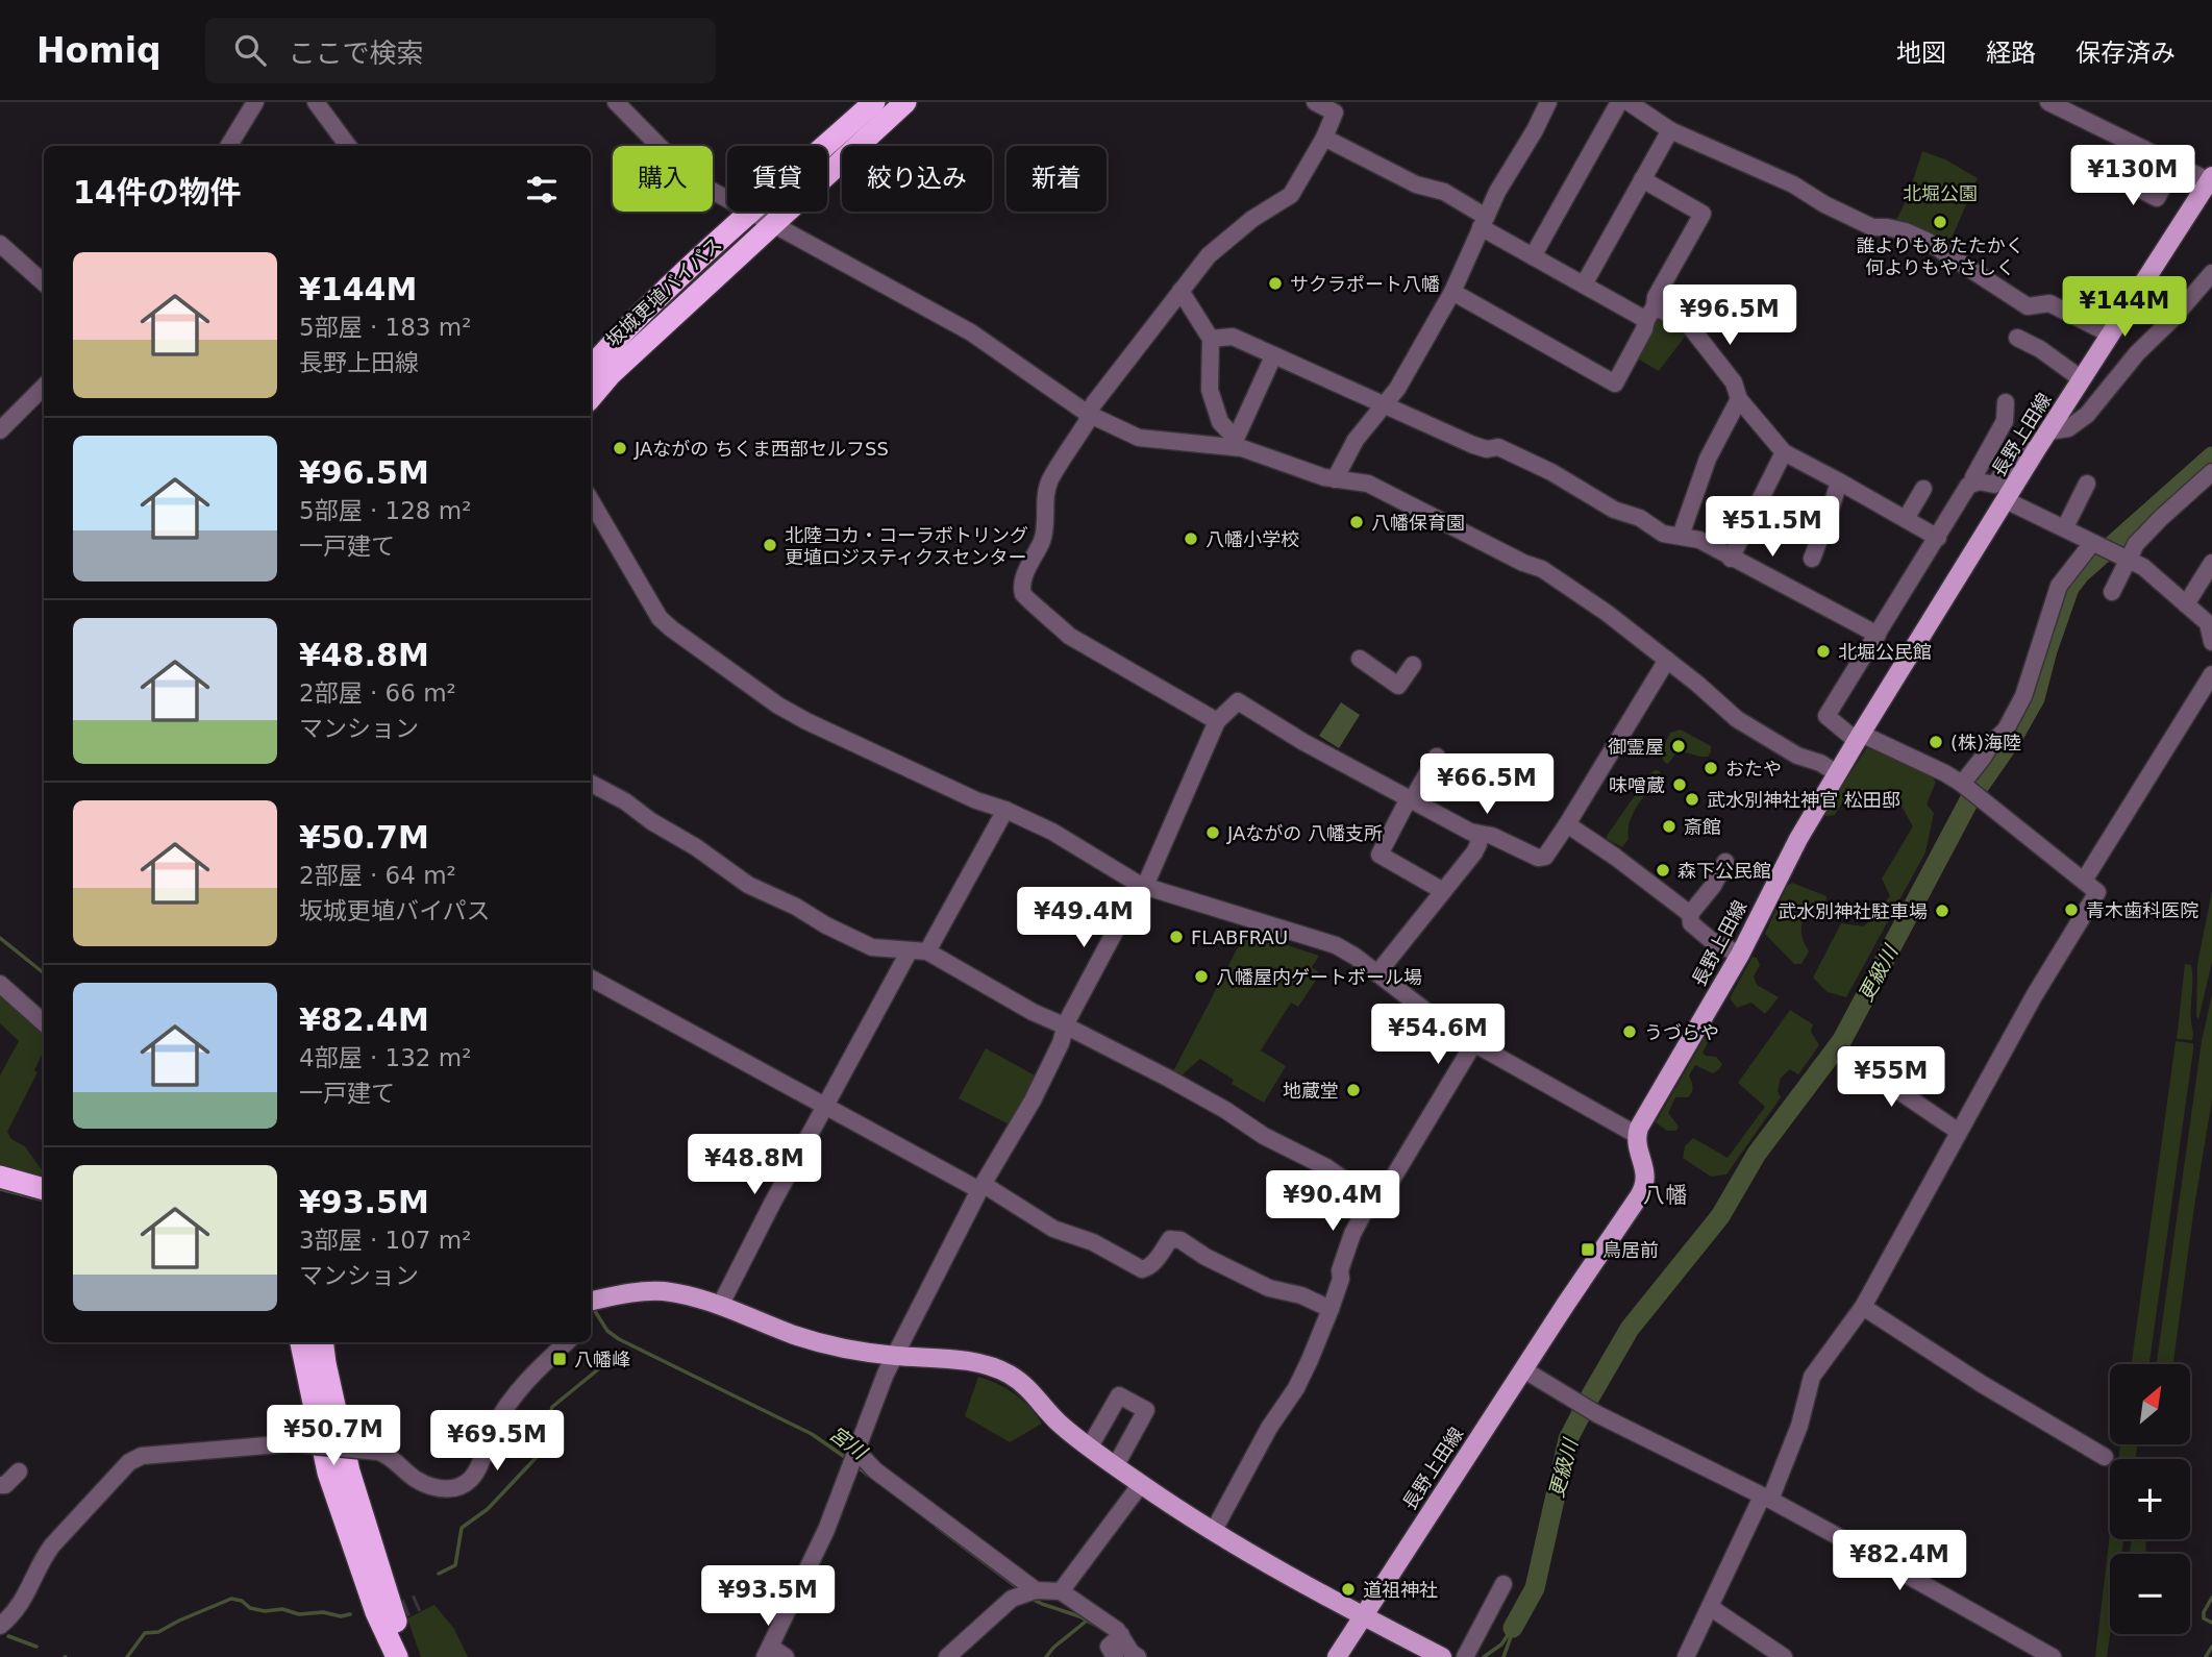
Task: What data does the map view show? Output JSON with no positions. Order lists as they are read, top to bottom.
{
  "streets": {
    "highway": ["坂城更埴バイパス"],
    "main road": ["長野上田線"]
  },
  "districts": ["八幡"],
  "water": ["更級川", "宮川"],
  "parks": ["北堀公園"],
  "places": {
    "other": [
      "誰よりもあたたかく 何よりもやさしく",
      "サクラポート八幡",
      "JAながの ちくま西部セルフSS",
      "八幡保育園",
      "八幡小学校",
      "北陸コカ・コーラボトリング 更埴ロジスティクスセンター",
      "北堀公民館",
      "(株)海陸",
      "御霊屋",
      "おたや",
      "味噌蔵",
      "武水別神社神官 松田邸",
      "斎館",
      "JAながの 八幡支所",
      "森下公民館",
      "青木歯科医院",
      "武水別神社駐車場",
      "FLABFRAU",
      "八幡屋内ゲートボール場",
      "うづらや",
      "地蔵堂",
      "道祖神社"
    ],
    "transit": ["鳥居前", "八幡峰"]
  },
  "north": "top right",
  "page": {
    "header": "Homiq",
    "search": "ここで検索",
    "nav": ["地図", "経路", "保存済み"],
    "price": [
      "¥130M",
      "¥144M",
      "¥96.5M",
      "¥51.5M",
      "¥66.5M",
      "¥49.4M",
      "¥54.6M",
      "¥55M",
      "¥48.8M",
      "¥90.4M",
      "¥50.7M",
      "¥69.5M",
      "¥82.4M",
      "¥93.5M"
    ],
    "chip": [
      "購入",
      "賃貸",
      "絞り込み",
      "新着"
    ],
    "heading": "14件の物件",
    "list": [
      {
        "name": "¥144M",
        "note": "5部屋 · 183 m² · 長野上田線"
      },
      {
        "name": "¥96.5M",
        "note": "5部屋 · 128 m² · 一戸建て"
      },
      {
        "name": "¥48.8M",
        "note": "2部屋 · 66 m² · マンション"
      },
      {
        "name": "¥50.7M",
        "note": "2部屋 · 64 m² · 坂城更埴バイパス"
      },
      {
        "name": "¥82.4M",
        "note": "4部屋 · 132 m² · 一戸建て"
      },
      {
        "name": "¥93.5M",
        "note": "3部屋 · 107 m² · マンション"
      }
    ],
    "map_buttons": ["+", "−"]
  }
}
